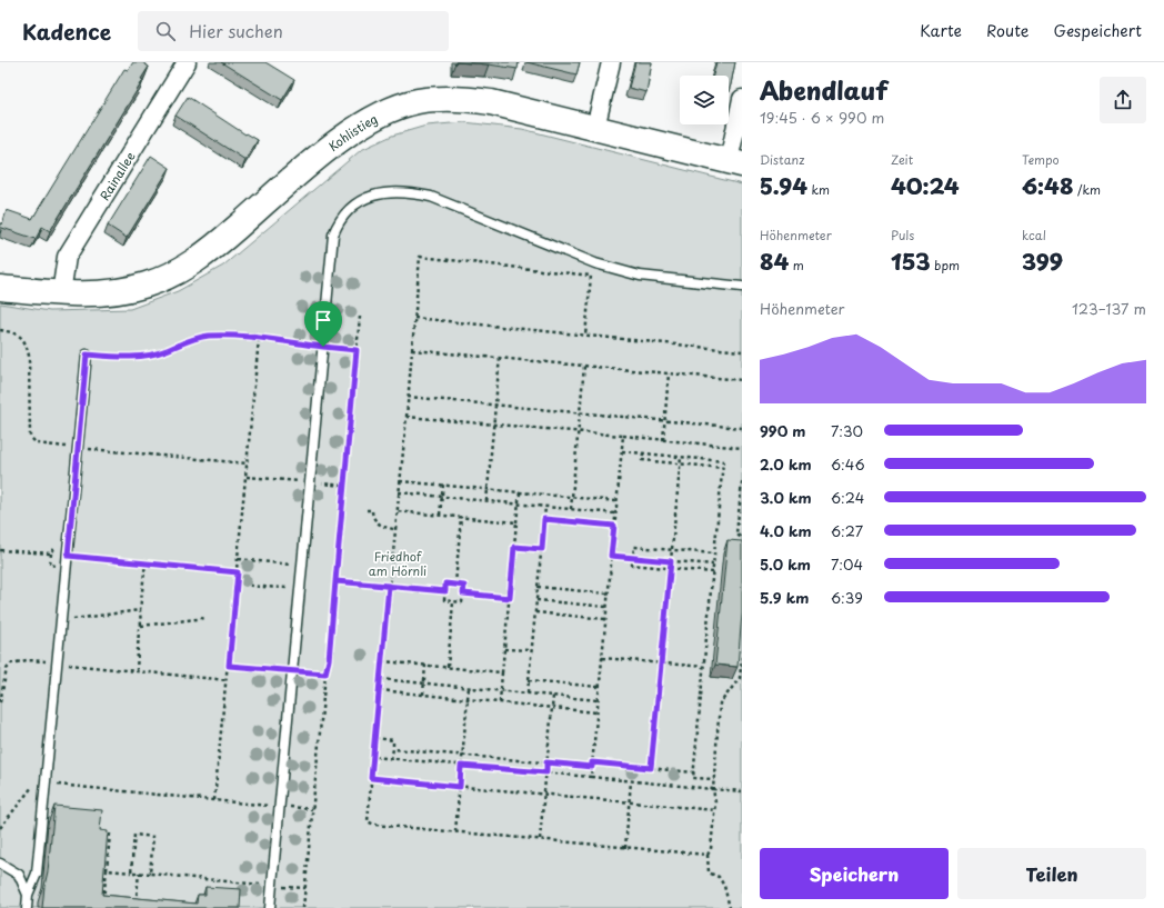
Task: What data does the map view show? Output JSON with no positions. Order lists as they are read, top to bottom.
{
  "streets": {
    "street": ["Kohlistieg", "Rainallee"]
  },
  "crossings": [
    ["Kohlistieg", "Rainallee"]
  ],
  "parks": ["Friedhof am Hörnli"],
  "page": {
    "header": "Kadence",
    "search": "Hier suchen",
    "nav": ["Karte", "Route", "Gespeichert"],
    "heading": ["Abendlauf", "19:45 · 6 × 990 m"],
    "stats": [
      ["Distanz", "5.94 km"],
      ["Zeit", "40:24"],
      ["Tempo", "6:48 /km"],
      ["Höhenmeter", "84 m"],
      ["Puls", "153 bpm"],
      ["kcal", "399"]
    ],
    "chart": ["Höhenmeter", "123–137 m"],
    "list": [
      {
        "name": "990 m",
        "note": "7:30"
      },
      {
        "name": "2.0 km",
        "note": "6:46"
      },
      {
        "name": "3.0 km",
        "note": "6:24"
      },
      {
        "name": "4.0 km",
        "note": "6:27"
      },
      {
        "name": "5.0 km",
        "note": "7:04"
      },
      {
        "name": "5.9 km",
        "note": "6:39"
      }
    ],
    "buttons": ["Speichern", "Teilen"]
  }
}
